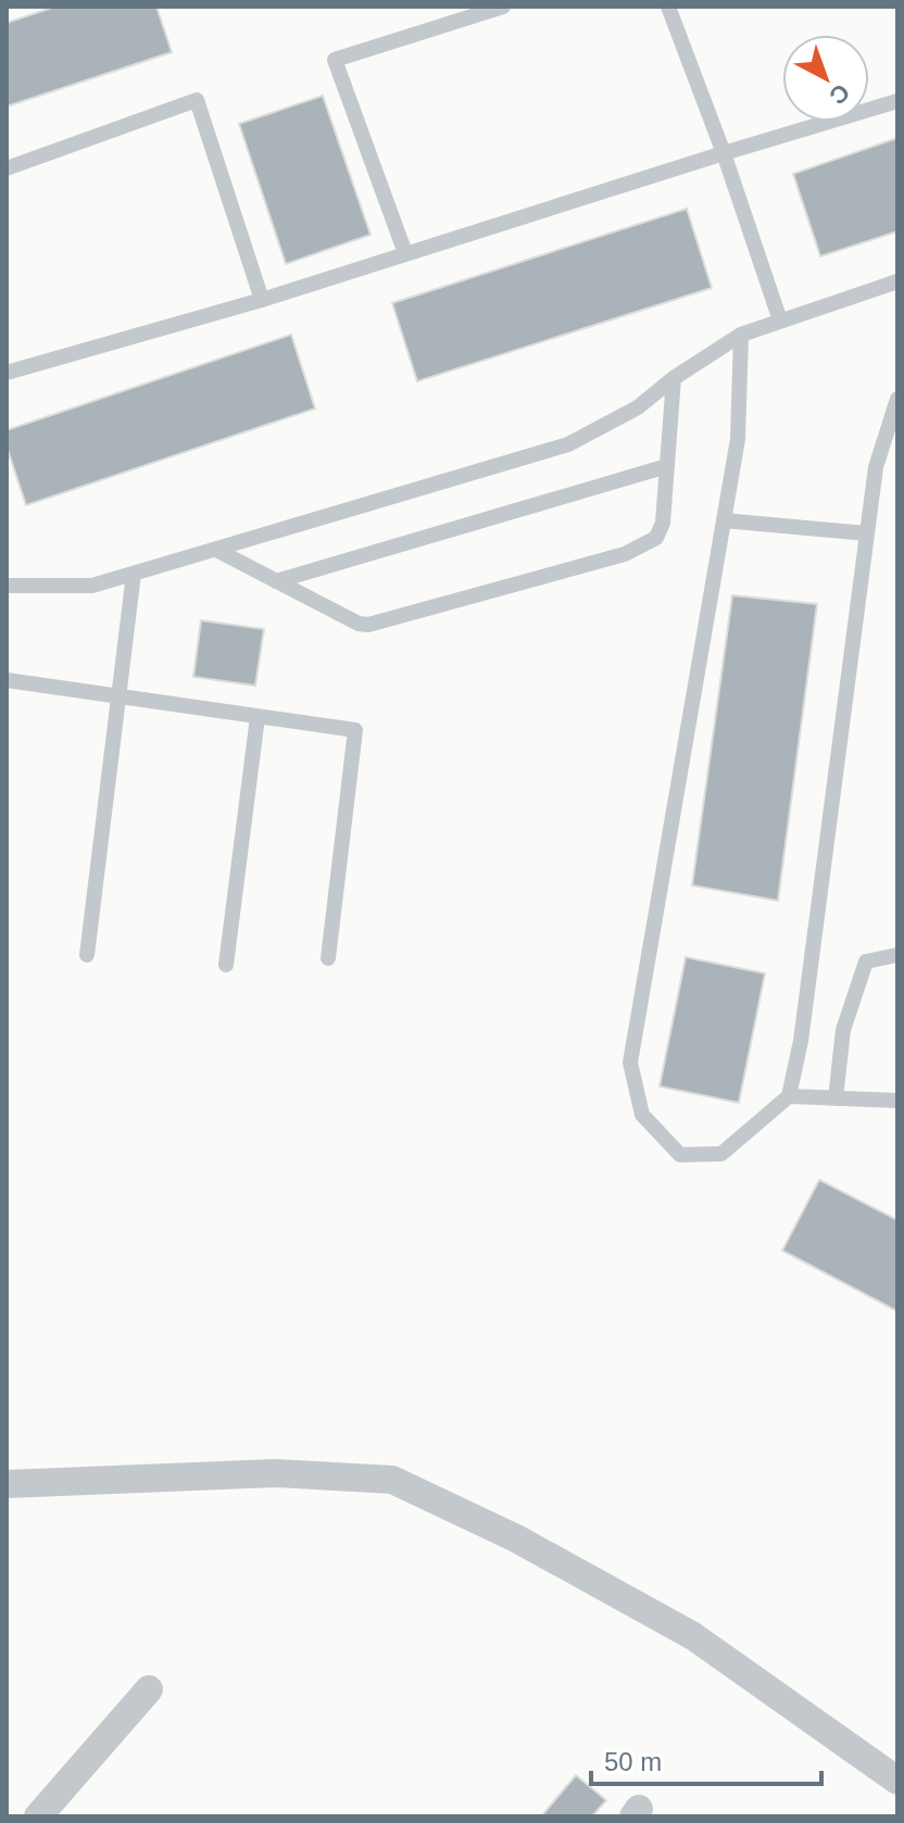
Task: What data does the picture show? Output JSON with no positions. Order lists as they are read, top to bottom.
{
  "scale_bar": "50 m",
  "north": "bottom right"
}
